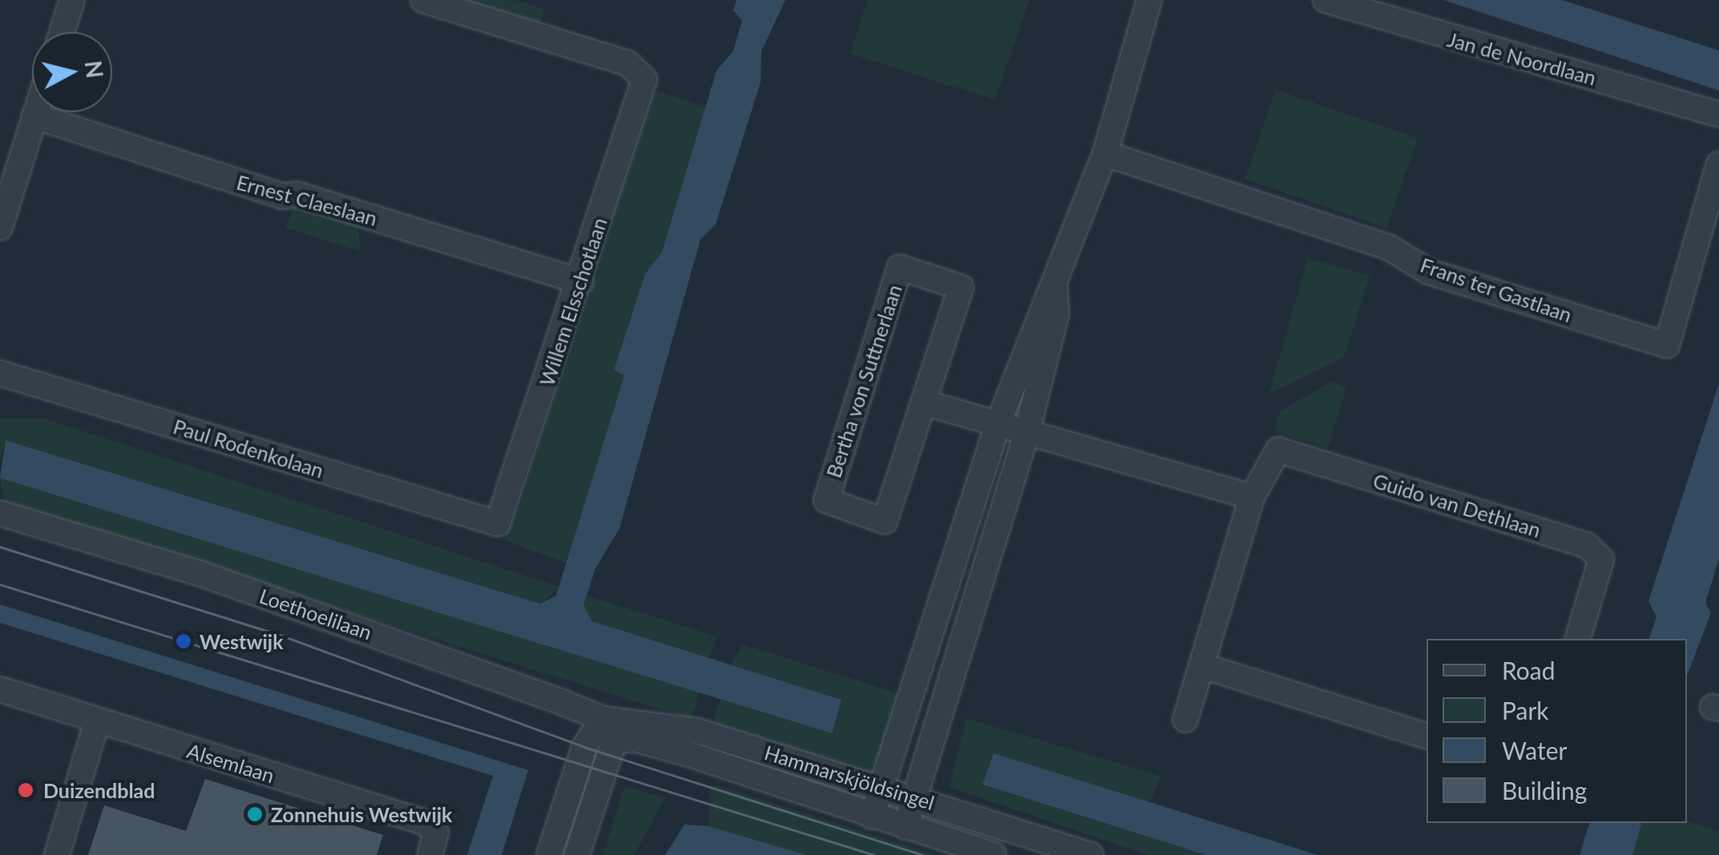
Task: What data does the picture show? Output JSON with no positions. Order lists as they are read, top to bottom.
{
  "streets": {
    "street": [
      "Jan de Noordlaan",
      "Ernest Claeslaan",
      "Frans ter Gastlaan",
      "Willem Elsschotlaan",
      "Bertha von Suttnerlaan",
      "Paul Rodenkolaan",
      "Guido van Dethlaan",
      "Loethoelilaan",
      "Alsemlaan",
      "Hammarskjöldsingel"
    ]
  },
  "crossings": [
    ["Ernest Claeslaan", "Willem Elsschotlaan"],
    ["Willem Elsschotlaan", "Paul Rodenkolaan"],
    ["Loethoelilaan", "Hammarskjöldsingel"]
  ],
  "places": ["Westwijk", "Duizendblad", "Zonnehuis Westwijk"],
  "legend": [
    "Road",
    "Park",
    "Water",
    "Building"
  ],
  "north": "right"
}
